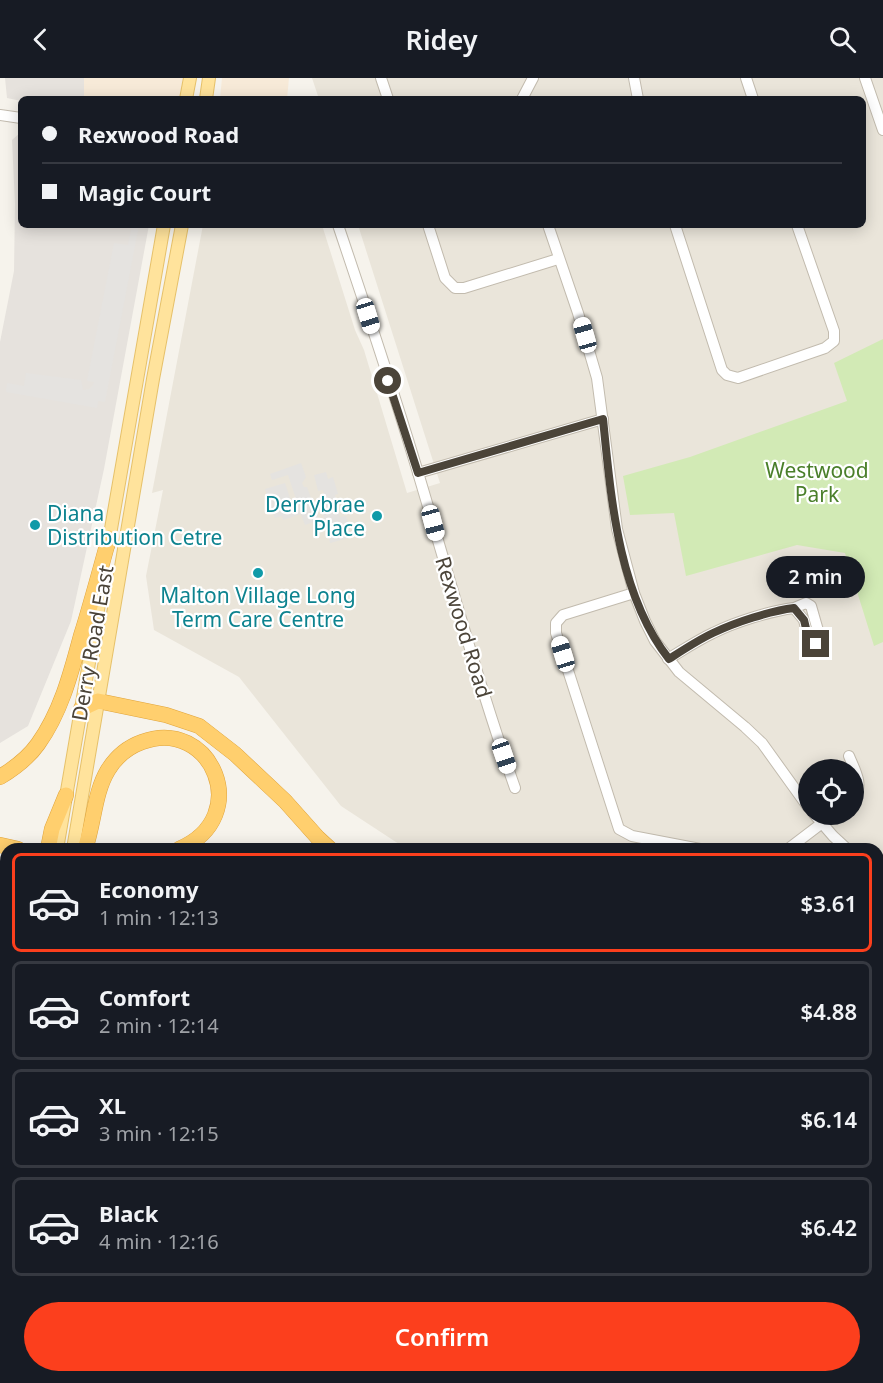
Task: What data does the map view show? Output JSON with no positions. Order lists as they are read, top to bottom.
{
  "streets": {
    "main road": ["Derry Road East"],
    "street": ["Rexwood Road"]
  },
  "parks": ["Westwood Park"],
  "places": ["Derrybrae Place", "Diana Distribution Cetre", "Malton Village Long Term Care Centre"],
  "page": {
    "header": "Ridey",
    "banner": ["Rexwood Road", "Magic Court"],
    "bubble": "2 min",
    "list": [
      {
        "name": "Economy",
        "note": "1 min · 12:13",
        "value": "$3.61"
      },
      {
        "name": "Comfort",
        "note": "2 min · 12:14",
        "value": "$4.88"
      },
      {
        "name": "XL",
        "note": "3 min · 12:15",
        "value": "$6.14"
      },
      {
        "name": "Black",
        "note": "4 min · 12:16",
        "value": "$6.42"
      }
    ],
    "buttons": "Confirm"
  }
}
